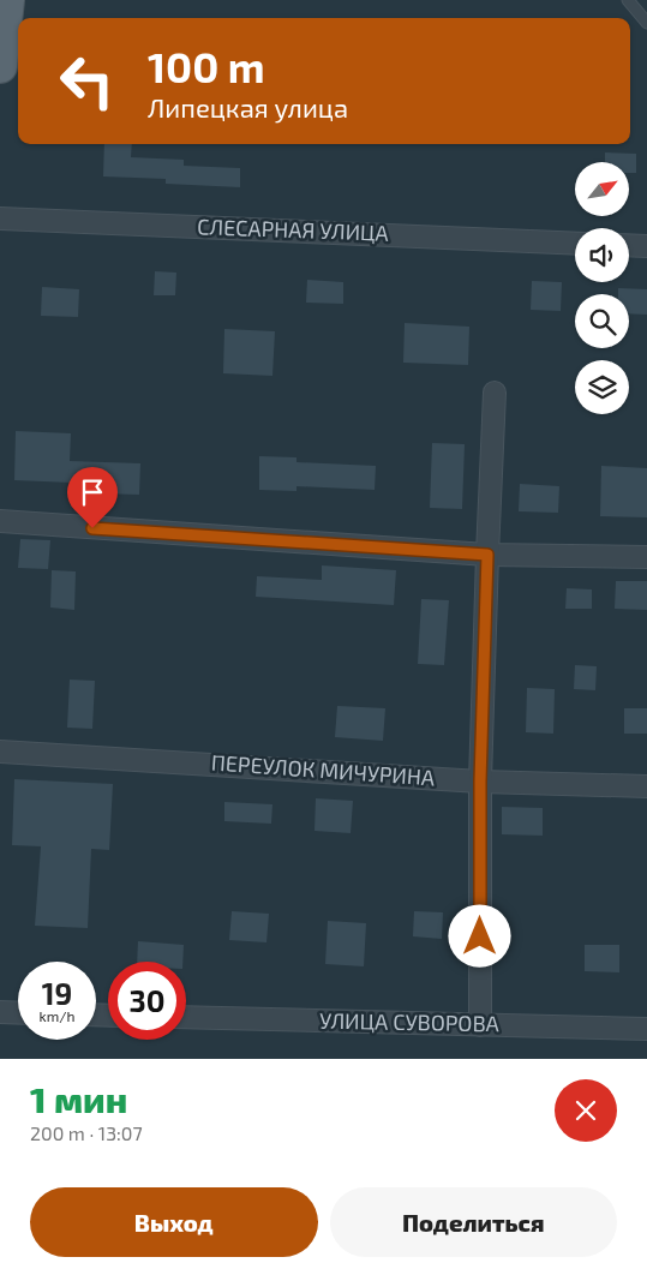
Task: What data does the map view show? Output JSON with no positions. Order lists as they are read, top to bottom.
{
  "streets": {
    "street": ["СЛЕСАРНАЯ УЛИЦА", "ПЕРЕУЛОК МИЧУРИНА", "УЛИЦА СУВОРОВА"]
  },
  "north": "top right",
  "page": {
    "turn": ["100 m", "Липецкая улица"],
    "speed": "19 km/h",
    "limit": "30",
    "heading": ["1 мин", "200 m · 13:07"],
    "buttons": ["Выход", "Поделиться"]
  }
}
